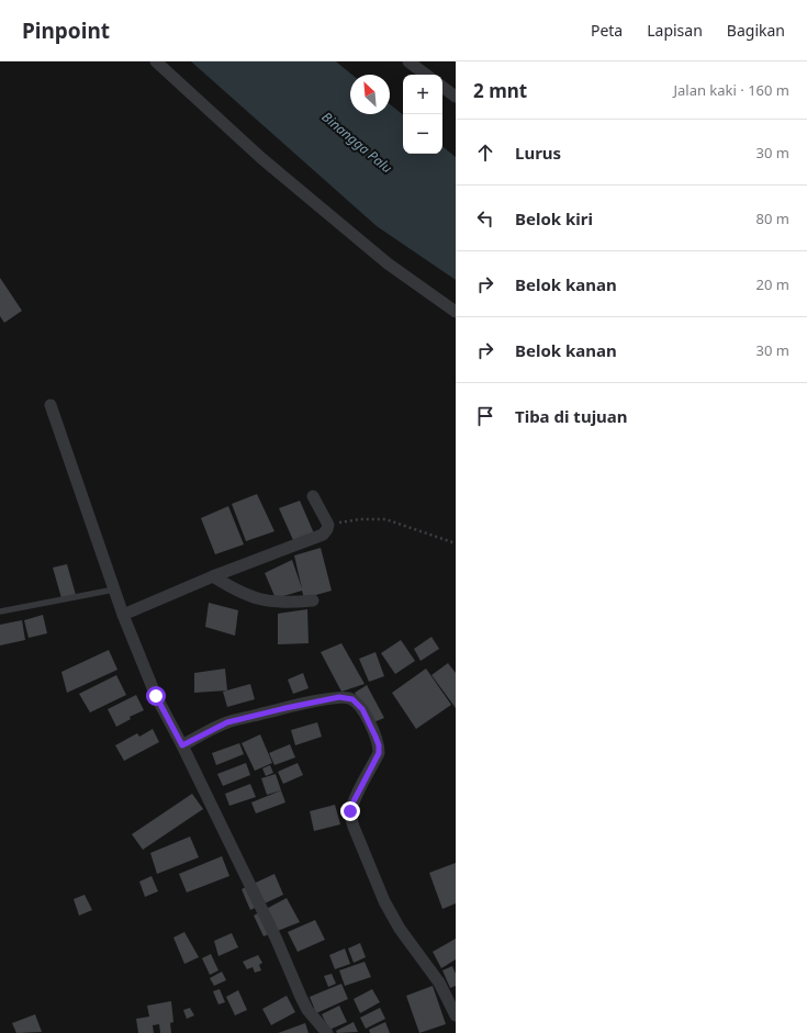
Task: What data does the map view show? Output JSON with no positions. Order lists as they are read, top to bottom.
{
  "water": ["Binangga Palu"],
  "north": "top left",
  "page": {
    "header": "Pinpoint",
    "nav": ["Peta", "Lapisan", "Bagikan"],
    "heading": ["2 mnt", "Jalan kaki · 160 m"],
    "map_buttons": ["+", "−"],
    "list": [
      ["Lurus", "30 m"],
      ["Belok kiri", "80 m"],
      ["Belok kanan", "20 m"],
      ["Belok kanan", "30 m"],
      "Tiba di tujuan"
    ]
  }
}
